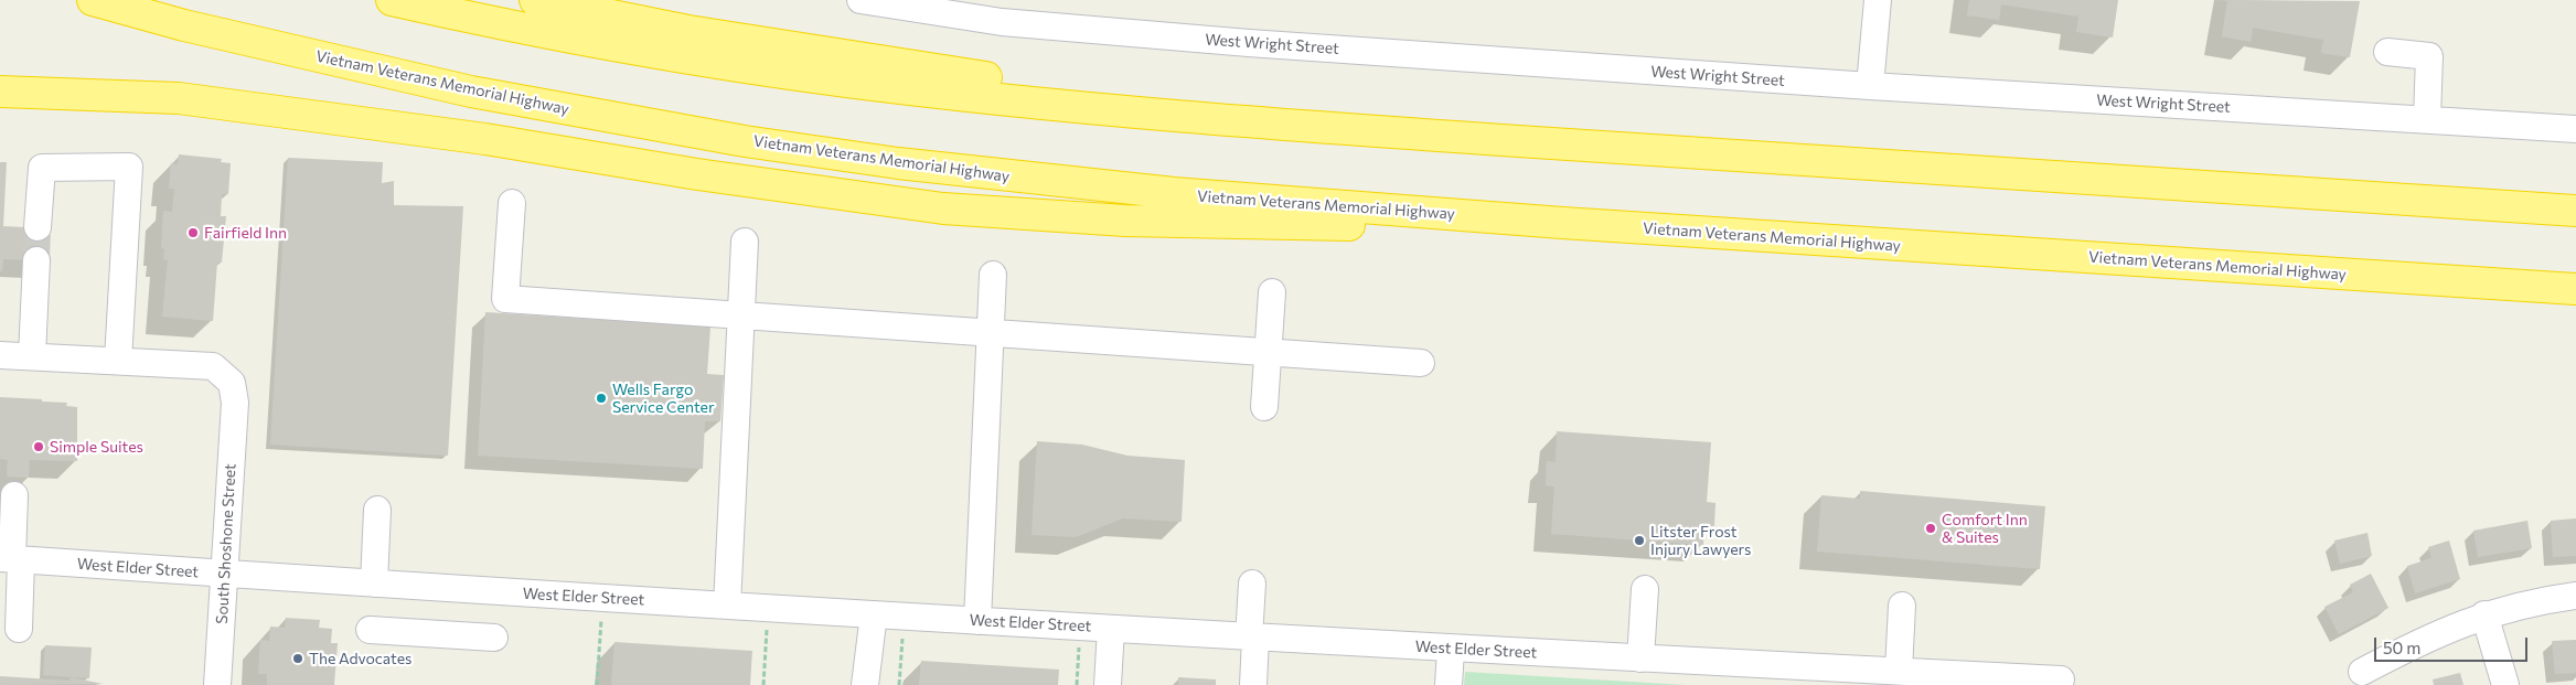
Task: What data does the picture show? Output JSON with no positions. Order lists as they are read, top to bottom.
{
  "streets": {
    "highway": ["Vietnam Veterans Memorial Highway"],
    "street": ["West Wright Street", "South Shoshone Street", "West Elder Street"]
  },
  "crossings": [
    ["South Shoshone Street", "West Elder Street"]
  ],
  "places": [
    "Fairfield Inn",
    "Wells Fargo Service Center",
    "Simple Suites",
    "Comfort Inn & Suites",
    "Litster Frost Injury Lawyers",
    "The Advocates"
  ],
  "scale_bar": "50 m"
}
